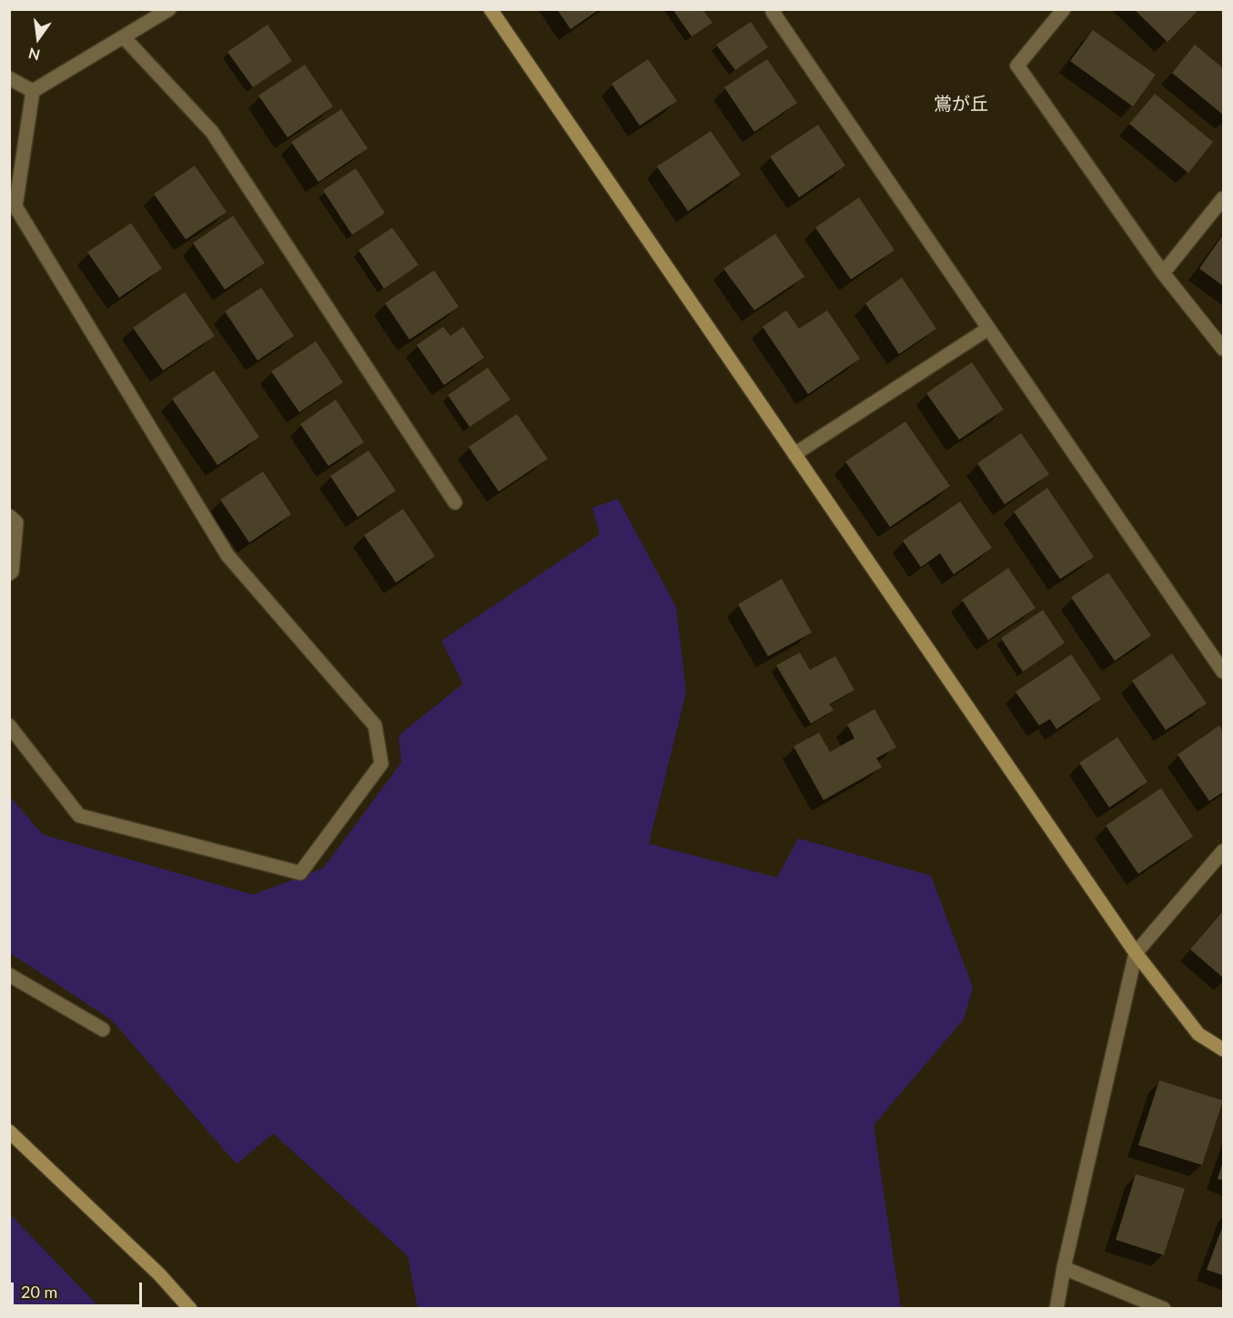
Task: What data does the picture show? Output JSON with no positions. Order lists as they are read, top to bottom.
{
  "districts": ["鴬が丘"],
  "scale_bar": "20 m",
  "north": "bottom"
}
